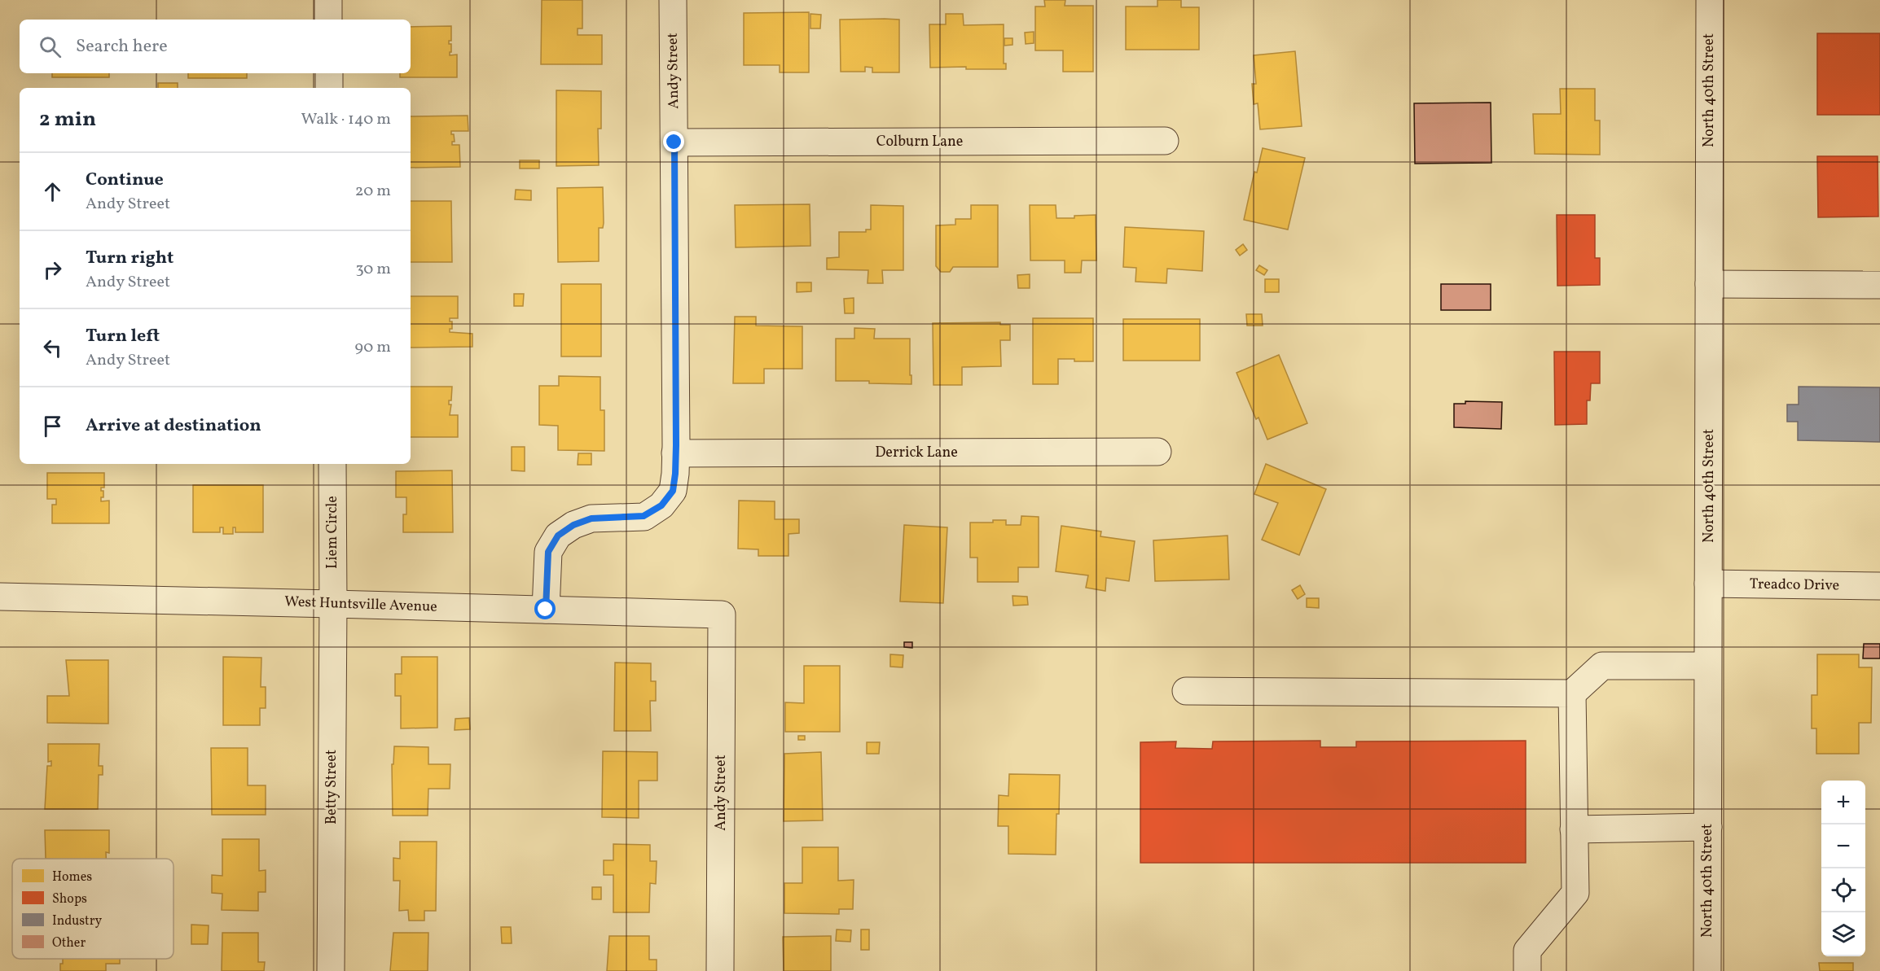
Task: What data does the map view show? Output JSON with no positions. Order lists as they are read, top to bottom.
{
  "streets": {
    "street": [
      "Andy Street",
      "North 40th Street",
      "Colburn Lane",
      "Derrick Lane",
      "Liem Circle",
      "Treadco Drive",
      "West Huntsville Avenue",
      "Betty Street"
    ]
  },
  "crossings": [
    ["Andy Street", "Colburn Lane"],
    ["Andy Street", "Derrick Lane"],
    ["Andy Street", "West Huntsville Avenue"],
    ["North 40th Street", "Treadco Drive"],
    ["Liem Circle", "West Huntsville Avenue"],
    ["Liem Circle", "Betty Street"],
    ["West Huntsville Avenue", "Betty Street"]
  ],
  "legend": [
    "Homes",
    "Shops",
    "Industry",
    "Other"
  ],
  "page": {
    "search": "Search here",
    "heading": ["2 min", "Walk · 140 m"],
    "list": [
      ["Continue", "Andy Street", "20 m"],
      ["Turn right", "Andy Street", "30 m"],
      ["Turn left", "Andy Street", "90 m"],
      "Arrive at destination"
    ],
    "map_buttons": ["+", "−"]
  }
}
